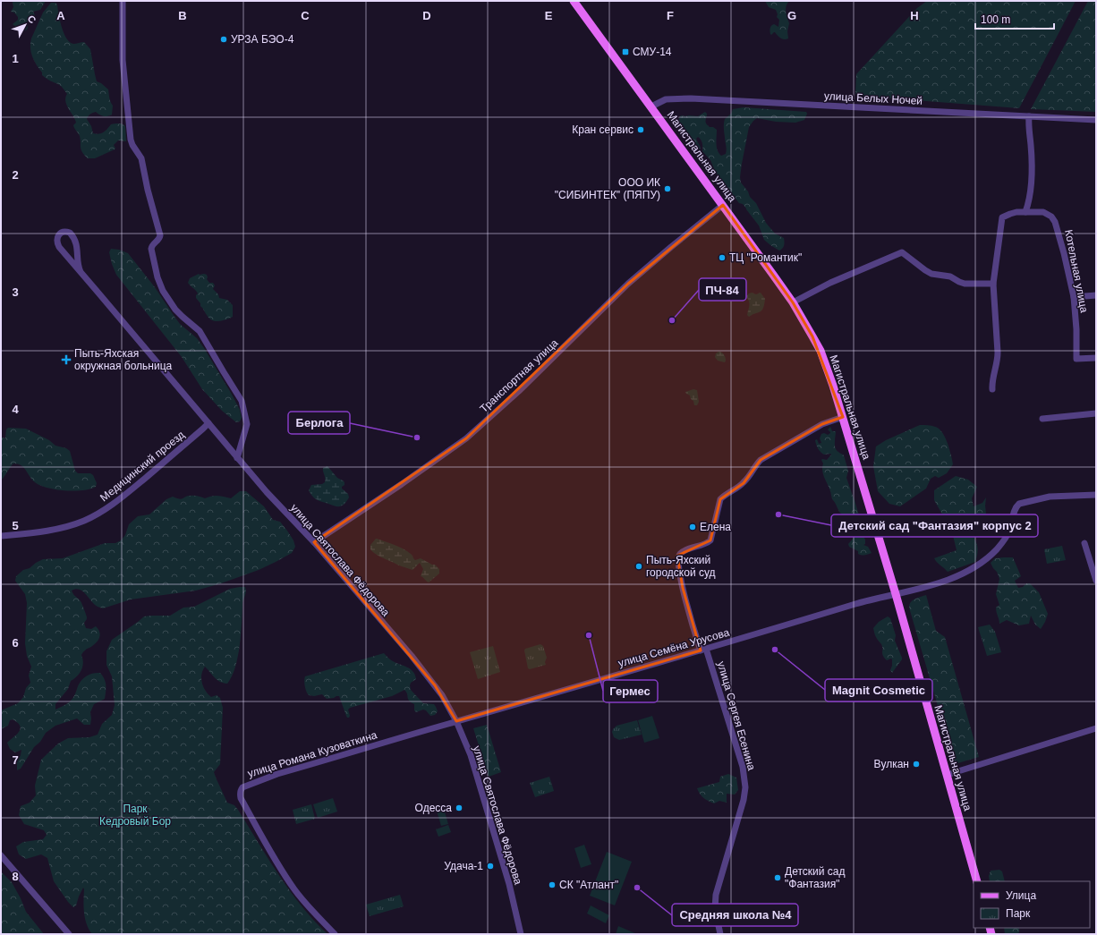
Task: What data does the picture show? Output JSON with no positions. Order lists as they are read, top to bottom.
{
  "streets": {
    "main road": ["Магистральная улица"],
    "street": [
      "улица Белых Ночей",
      "Котельная улица",
      "Транспортная улица",
      "Медицинский проезд",
      "улица Святослава Фёдорова",
      "улица Семёна Урусова",
      "улица Сергея Есенина",
      "улица Романа Кузоваткина"
    ]
  },
  "crossings": [
    ["улица Белых Ночей", "Магистральная улица"],
    ["Магистральная улица", "Транспортная улица"],
    ["Магистральная улица", "улица Семёна Урусова"],
    ["Магистральная улица", "улица Сергея Есенина"],
    ["Транспортная улица", "улица Святослава Фёдорова"],
    ["Медицинский проезд", "улица Святослава Фёдорова"],
    ["улица Святослава Фёдорова", "улица Семёна Урусова"],
    ["улица Святослава Фёдорова", "улица Романа Кузоваткина"],
    ["улица Семёна Урусова", "улица Сергея Есенина"],
    ["улица Семёна Урусова", "улица Романа Кузоваткина"]
  ],
  "parks": ["Парк Кедровый Бор"],
  "places": {
    "other": [
      "УРЗА БЭО-4",
      "Кран сервис",
      "ООО ИК \"СИБИНТЕК\" (ПЯПУ)",
      "ТЦ \"Романтик\"",
      "ПЧ-84",
      "Берлога",
      "Детский сад \"Фантазия\" корпус 2",
      "Елена",
      "Пыть-Яхский городской суд",
      "Гермес",
      "Magnit Cosmetic",
      "Вулкан",
      "Одесса",
      "Удача-1",
      "Детский сад \"Фантазия\"",
      "СК \"Атлант\"",
      "Средняя школа №4"
    ],
    "transit": ["СМУ-14"],
    "health": ["Пыть-Яхская окружная больница"]
  },
  "legend": ["Улица", "Парк"],
  "scale_bar": "100 m",
  "north": "top right",
  "grid": {
    "columns": [
      "A",
      "B",
      "C",
      "D",
      "E",
      "F",
      "G",
      "H"
    ],
    "rows": [
      "1",
      "2",
      "3",
      "4",
      "5",
      "6",
      "7",
      "8"
    ]
  }
}
